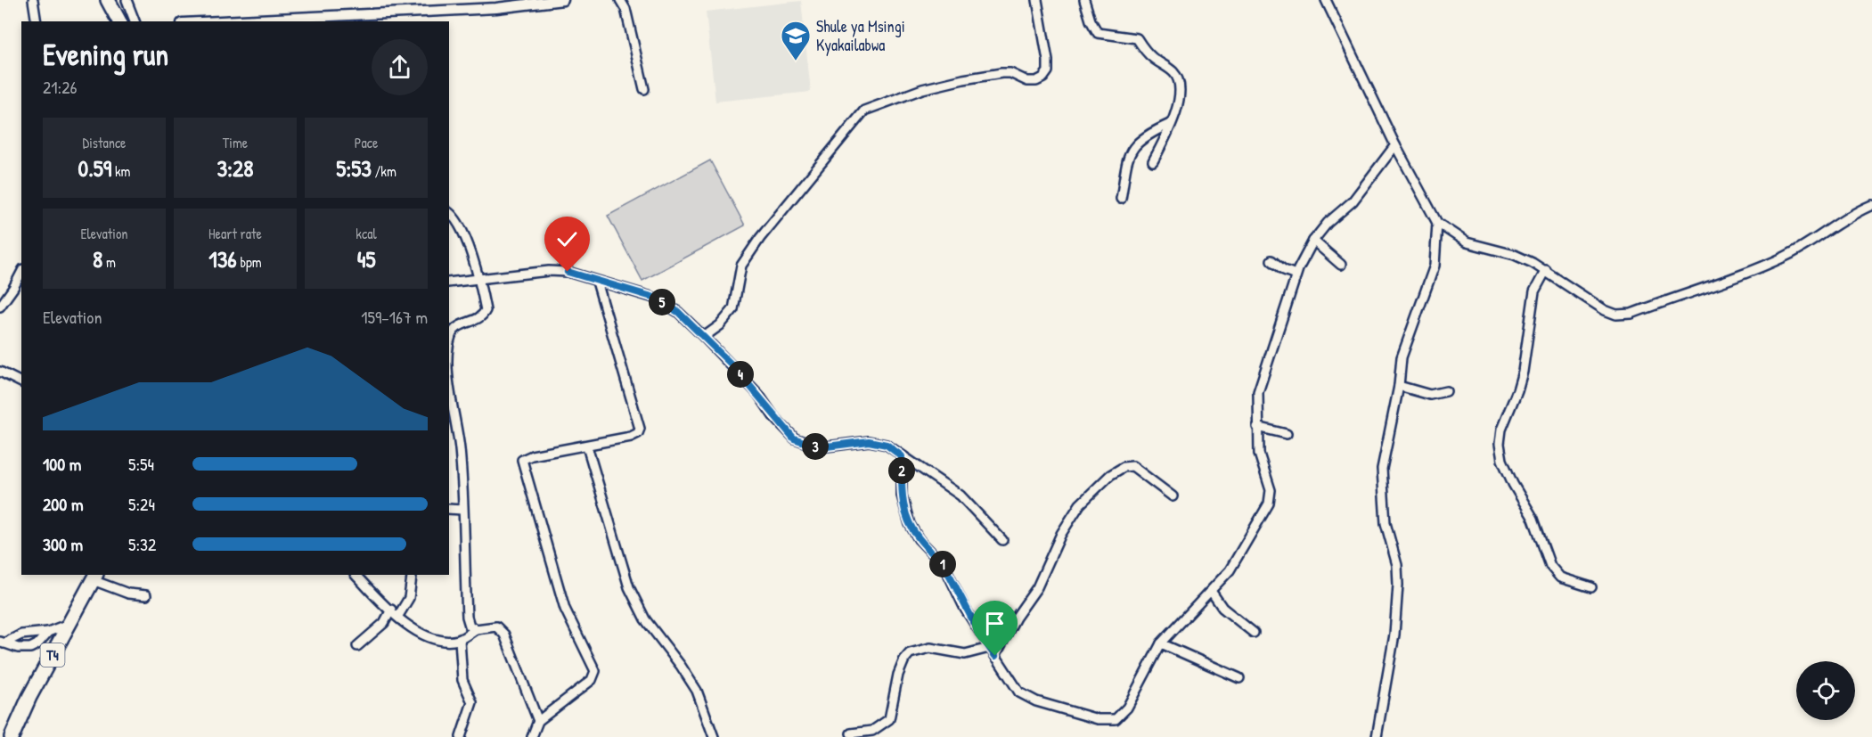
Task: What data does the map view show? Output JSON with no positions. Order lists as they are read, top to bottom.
{
  "streets": {
    "highway": ["T4"]
  },
  "places": {
    "school or university": ["Shule ya Msingi Kyakailabwa"]
  },
  "page": {
    "heading": ["Evening run", "21:26"],
    "stats": [
      ["Distance", "0.59 km"],
      ["Time", "3:28"],
      ["Pace", "5:53 /km"],
      ["Elevation", "8 m"],
      ["Heart rate", "136 bpm"],
      ["kcal", "45"]
    ],
    "pins": [
      "5",
      "4",
      "3",
      "2",
      "1"
    ],
    "chart": ["Elevation", "159–167 m"],
    "list": [
      {
        "name": "100 m",
        "note": "5:54"
      },
      {
        "name": "200 m",
        "note": "5:24"
      },
      {
        "name": "300 m",
        "note": "5:32"
      }
    ]
  }
}
